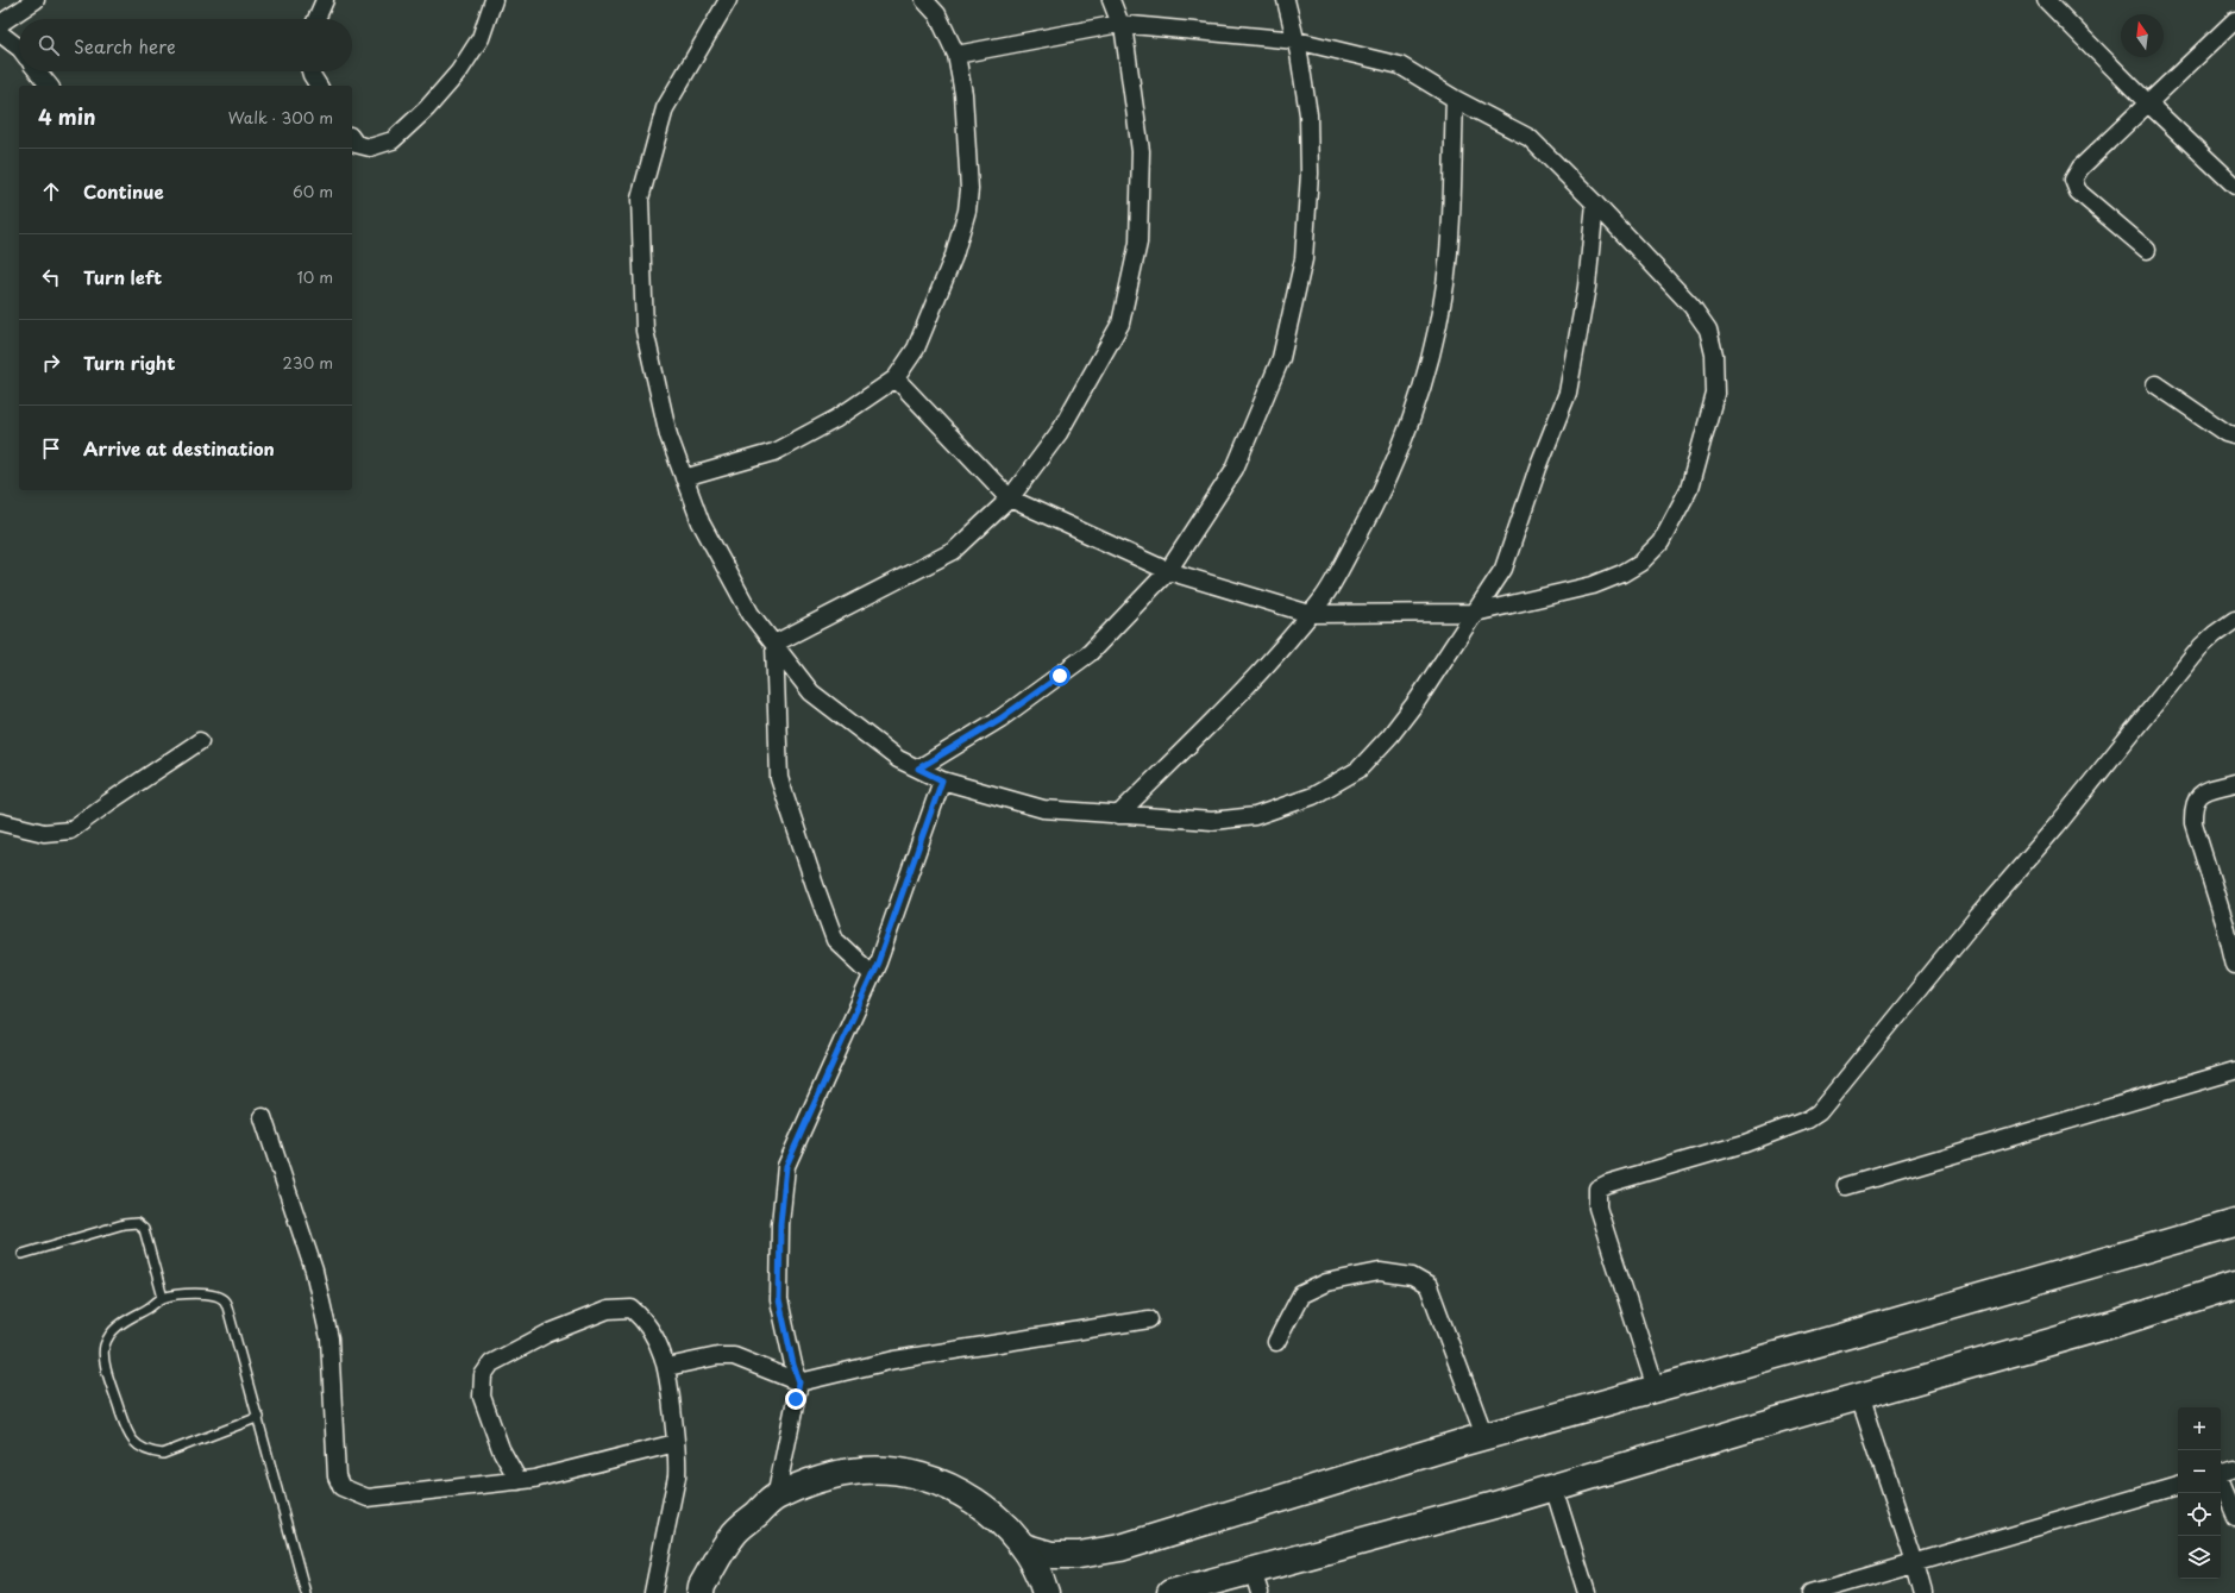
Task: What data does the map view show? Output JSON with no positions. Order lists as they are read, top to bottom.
{
  "north": "top",
  "page": {
    "search": "Search here",
    "heading": ["4 min", "Walk · 300 m"],
    "list": [
      ["Continue", "60 m"],
      ["Turn left", "10 m"],
      ["Turn right", "230 m"],
      "Arrive at destination"
    ],
    "map_buttons": ["+", "−"]
  }
}
